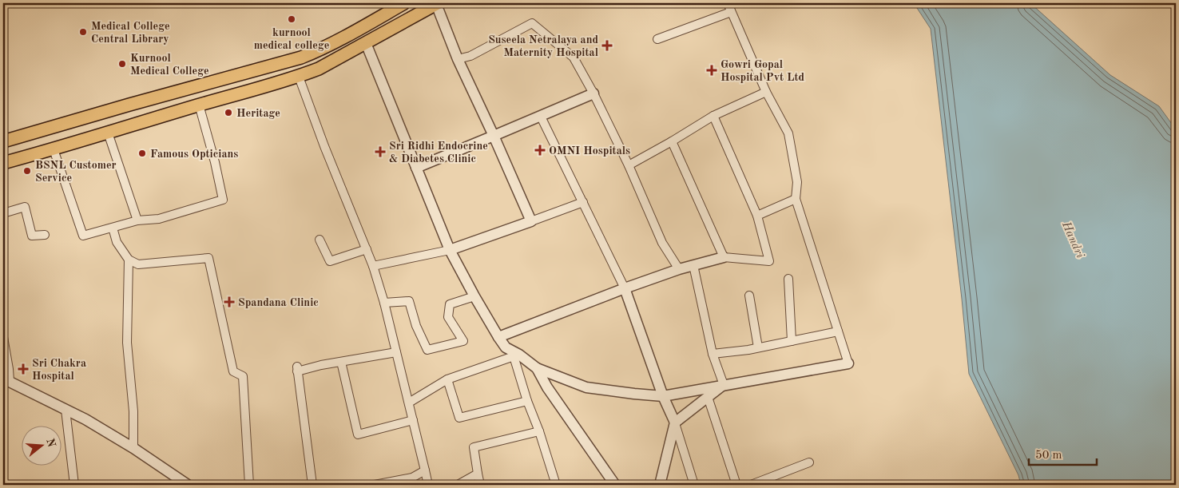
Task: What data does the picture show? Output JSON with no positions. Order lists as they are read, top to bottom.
{
  "water": ["Handri"],
  "places": {
    "other": [
      "kurnool medical college",
      "Medical College Central Library",
      "Kurnool Medical College",
      "Heritage",
      "Famous Opticians",
      "BSNL Customer Service"
    ],
    "health": [
      "Suseela Netralaya and Maternity Hospital",
      "Gowri Gopal Hospital Pvt Ltd",
      "OMNI Hospitals",
      "Sri Ridhi Endocrine & Diabetes Clinic",
      "Spandana Clinic",
      "Sri Chakra Hospital"
    ]
  },
  "scale_bar": "50 m",
  "north": "right"
}
